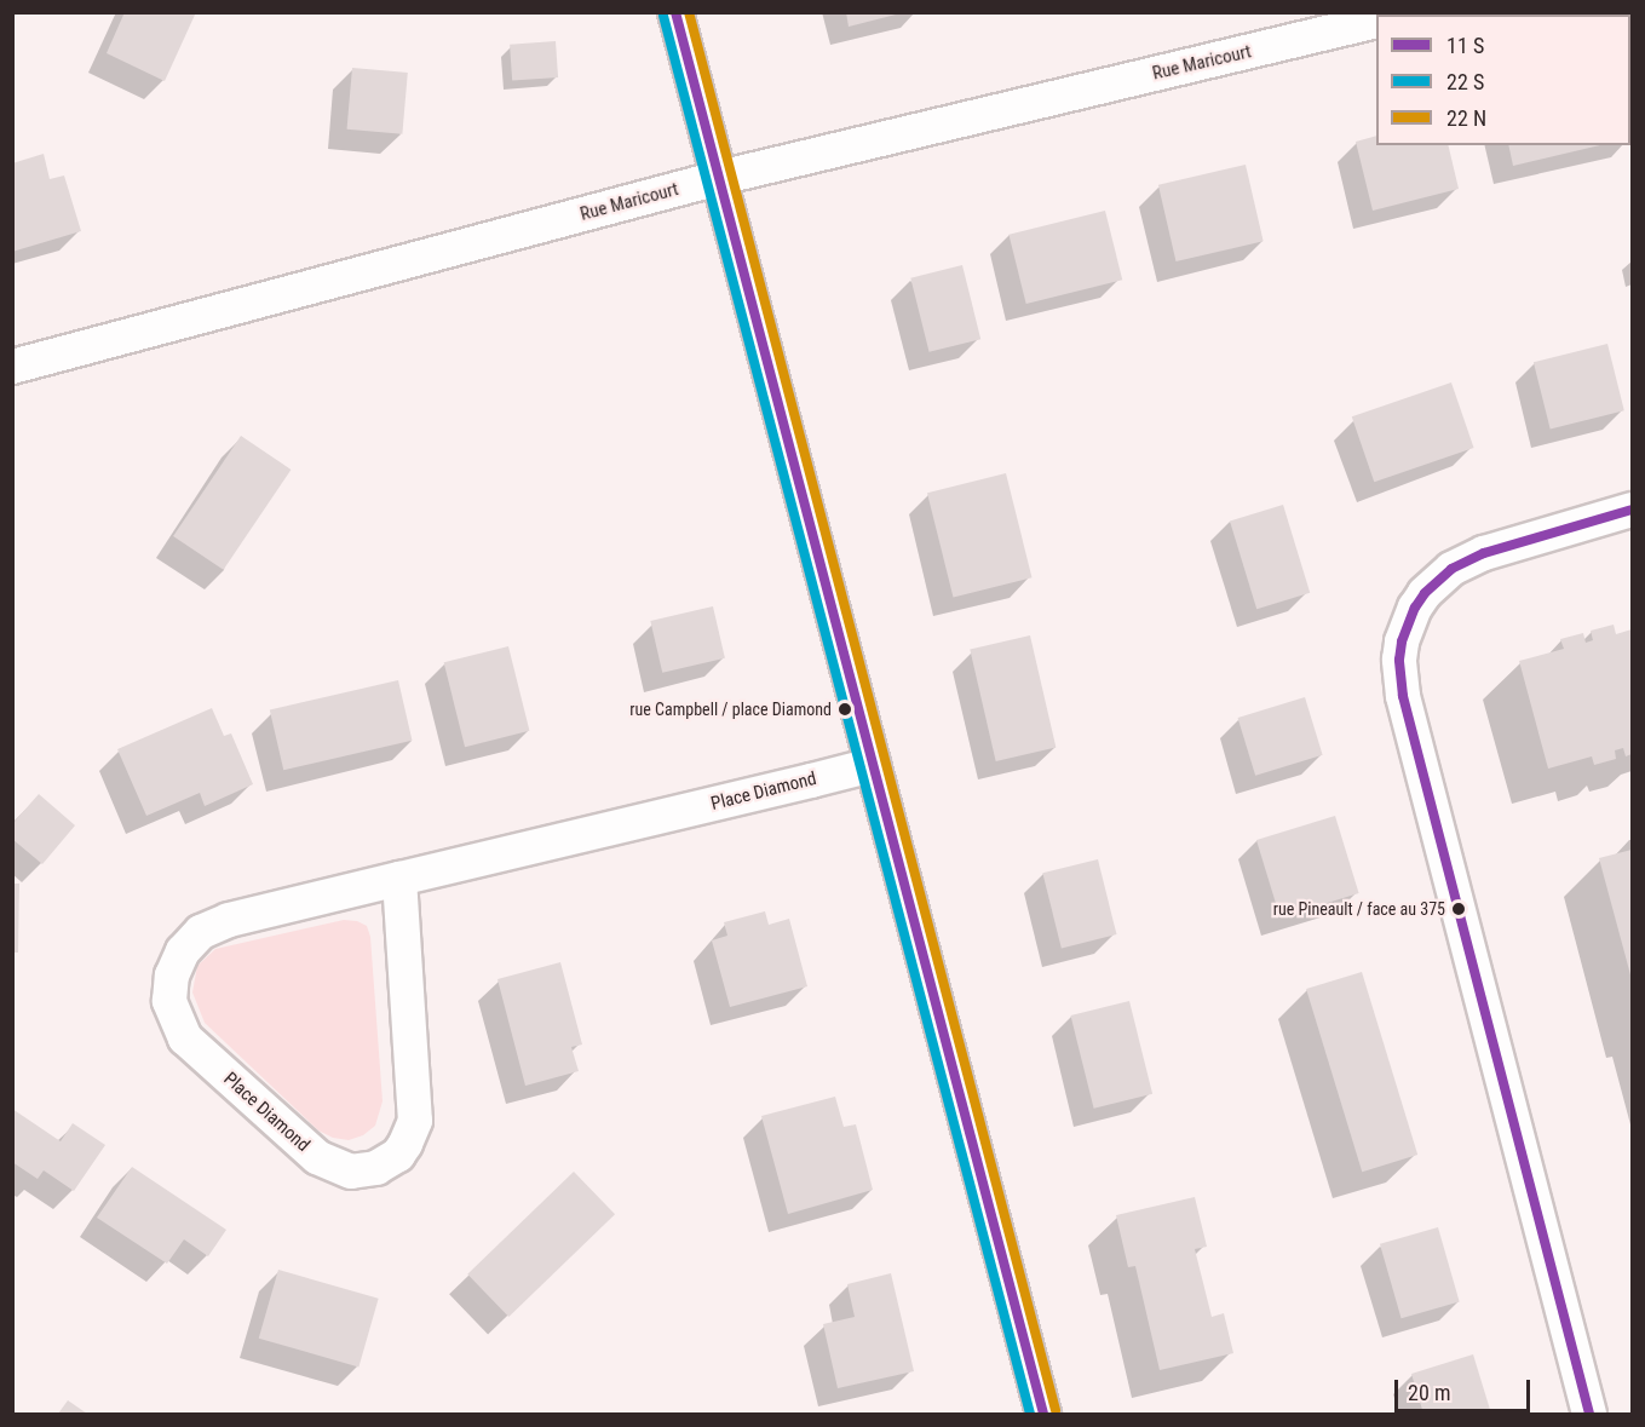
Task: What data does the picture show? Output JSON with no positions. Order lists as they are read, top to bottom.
{
  "streets": {
    "street": ["Rue Maricourt", "Place Diamond"]
  },
  "places": ["rue Campbell / place Diamond", "rue Pineault / face au 375"],
  "legend": ["11 S", "22 S", "22 N"],
  "scale_bar": "20 m"
}
